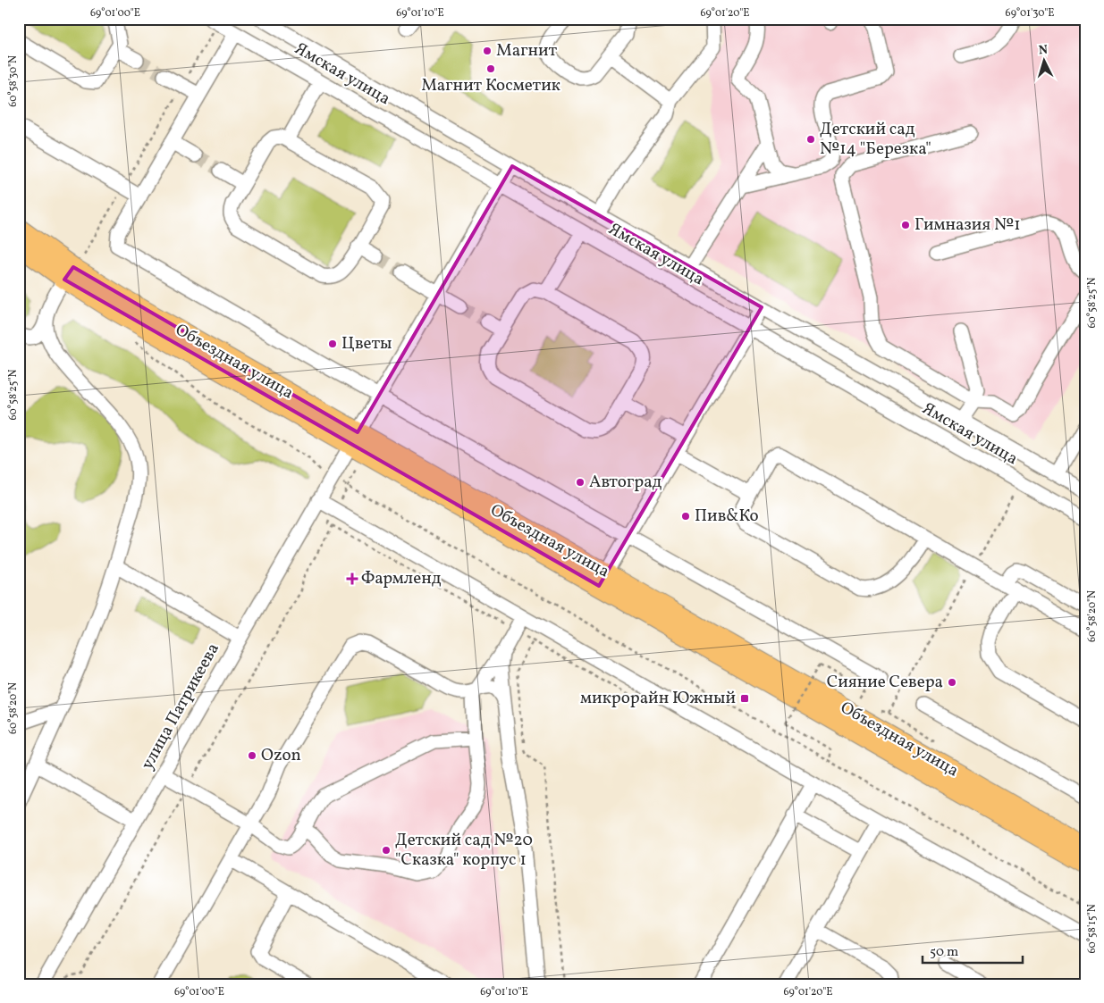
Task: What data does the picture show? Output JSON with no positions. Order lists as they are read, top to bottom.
{
  "streets": {
    "main road": ["Объездная улица"],
    "street": ["Ямская улица", "улица Патрикеева"]
  },
  "crossings": [
    ["Ямская улица", "улица Патрикеева"],
    ["Объездная улица", "улица Патрикеева"]
  ],
  "places": {
    "other": [
      "Магнит",
      "Магнит Косметик",
      "Детский сад №14 \"Березка\"",
      "Гимназия №1",
      "Цветы",
      "Автоград",
      "Пив&Ко",
      "Сияние Севера",
      "Ozon",
      "Детский сад №20 \"Сказка\" корпус 1"
    ],
    "health": ["Фармленд"],
    "transit": ["микрорайн Южный"]
  },
  "scale_bar": "50 m",
  "north": "top",
  "coordinates": [
    "69°01'00\"E",
    "69°01'10\"E",
    "69°01'20\"E",
    "69°01'30\"E",
    "60°58'30\"N",
    "60°58'25\"N",
    "60°58'20\"N",
    "60°58'15\"N"
  ]
}
